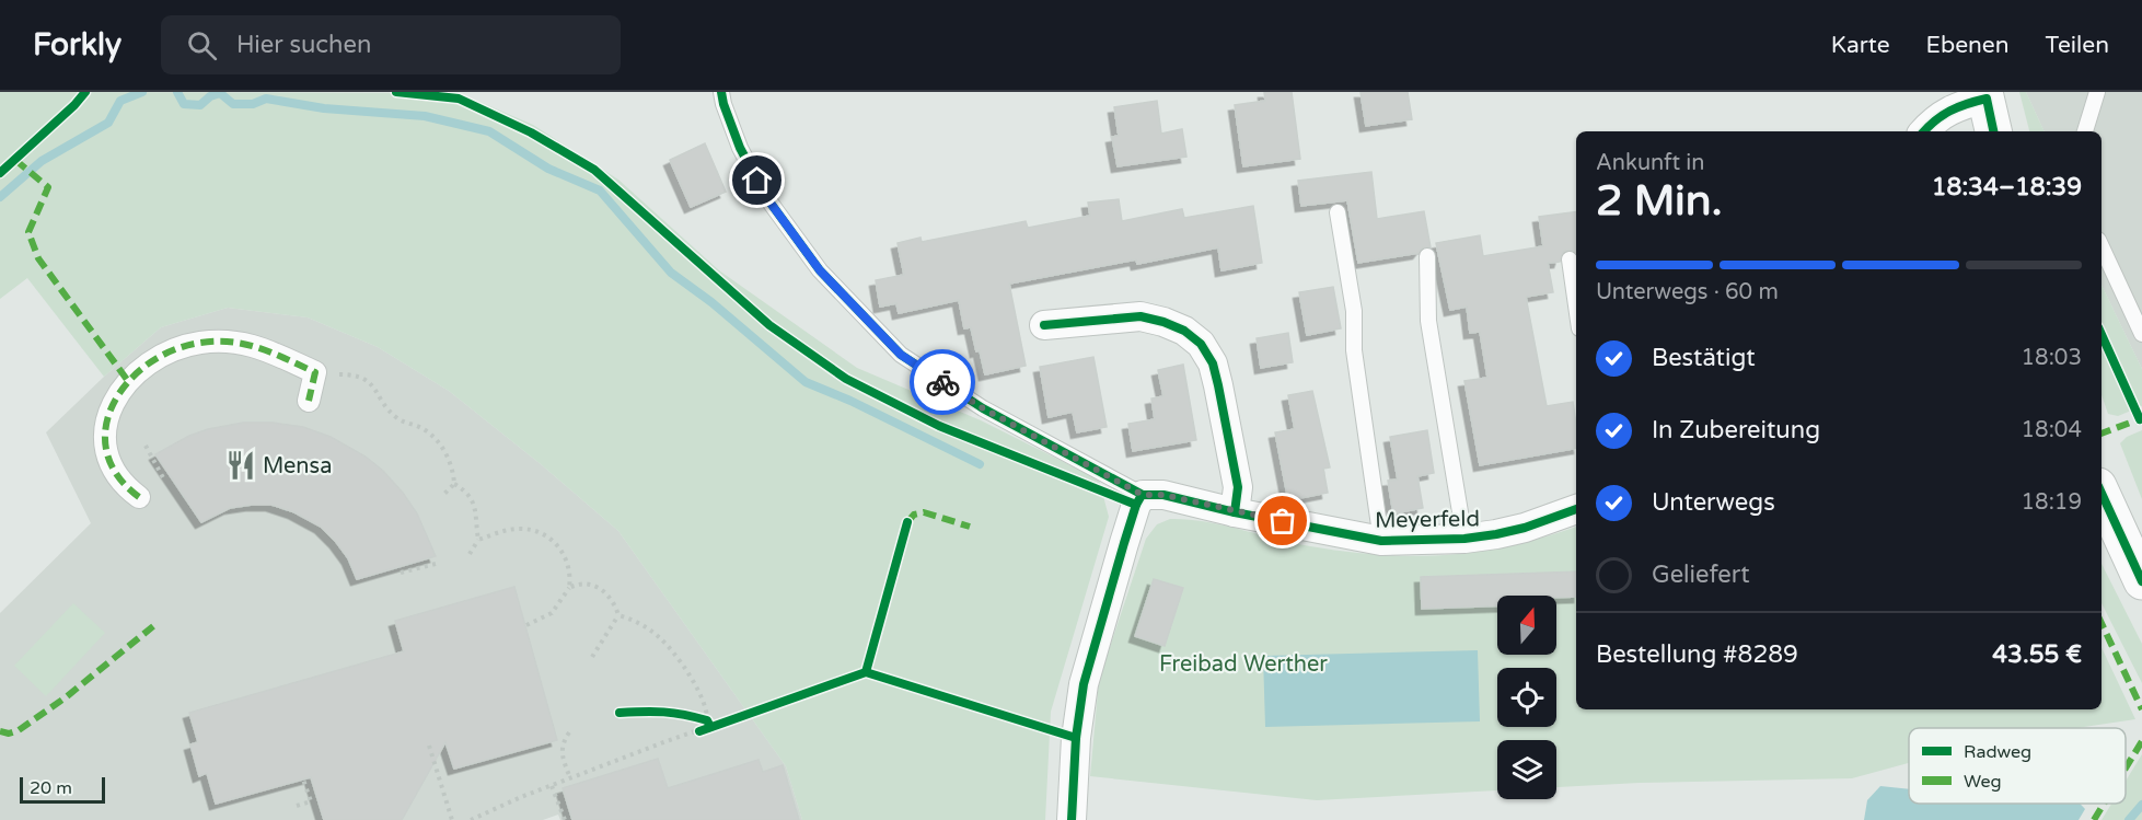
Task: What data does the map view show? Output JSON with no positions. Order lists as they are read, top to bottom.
{
  "streets": {
    "street": ["Meyerfeld"]
  },
  "parks": ["Freibad Werther"],
  "places": {
    "restaurant": ["Mensa"]
  },
  "legend": ["Radweg", "Weg"],
  "scale_bar": "20 m",
  "north": "top",
  "page": {
    "header": "Forkly",
    "search": "Hier suchen",
    "nav": ["Karte", "Ebenen", "Teilen"],
    "heading": ["2 Min.", "Ankunft in", "18:34–18:39"],
    "panel": ["Bestellung #8289", "43.55 €"],
    "bar": "Unterwegs · 60 m",
    "list": [
      ["Bestätigt", "18:03"],
      ["In Zubereitung", "18:04"],
      ["Unterwegs", "18:19"],
      "Geliefert"
    ],
    "scale": "20 m"
  }
}
